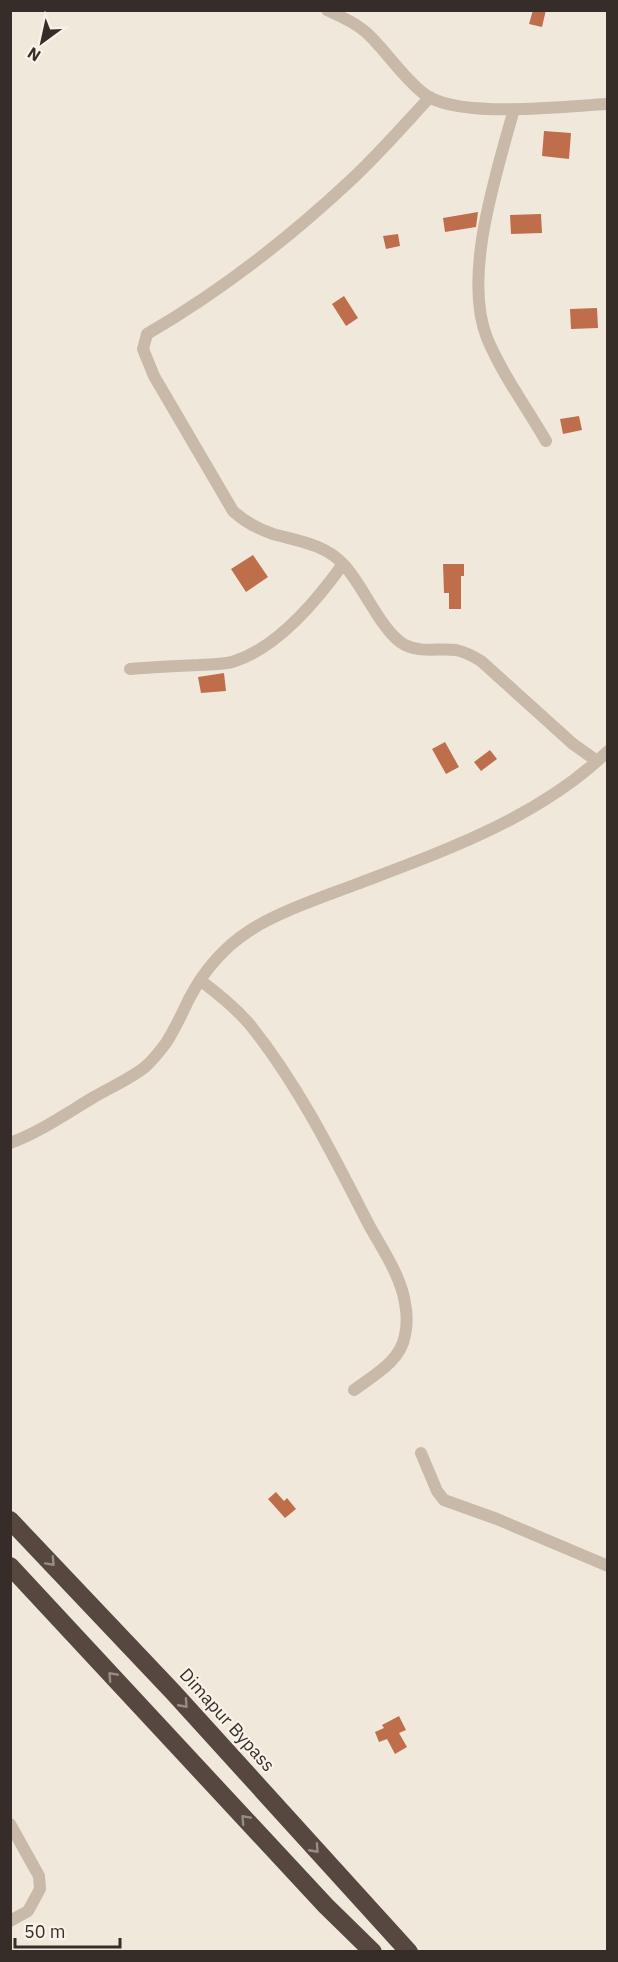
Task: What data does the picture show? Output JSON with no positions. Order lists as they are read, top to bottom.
{
  "streets": {
    "highway": ["Dimapur Bypass"]
  },
  "scale_bar": "50 m",
  "north": "bottom left"
}
